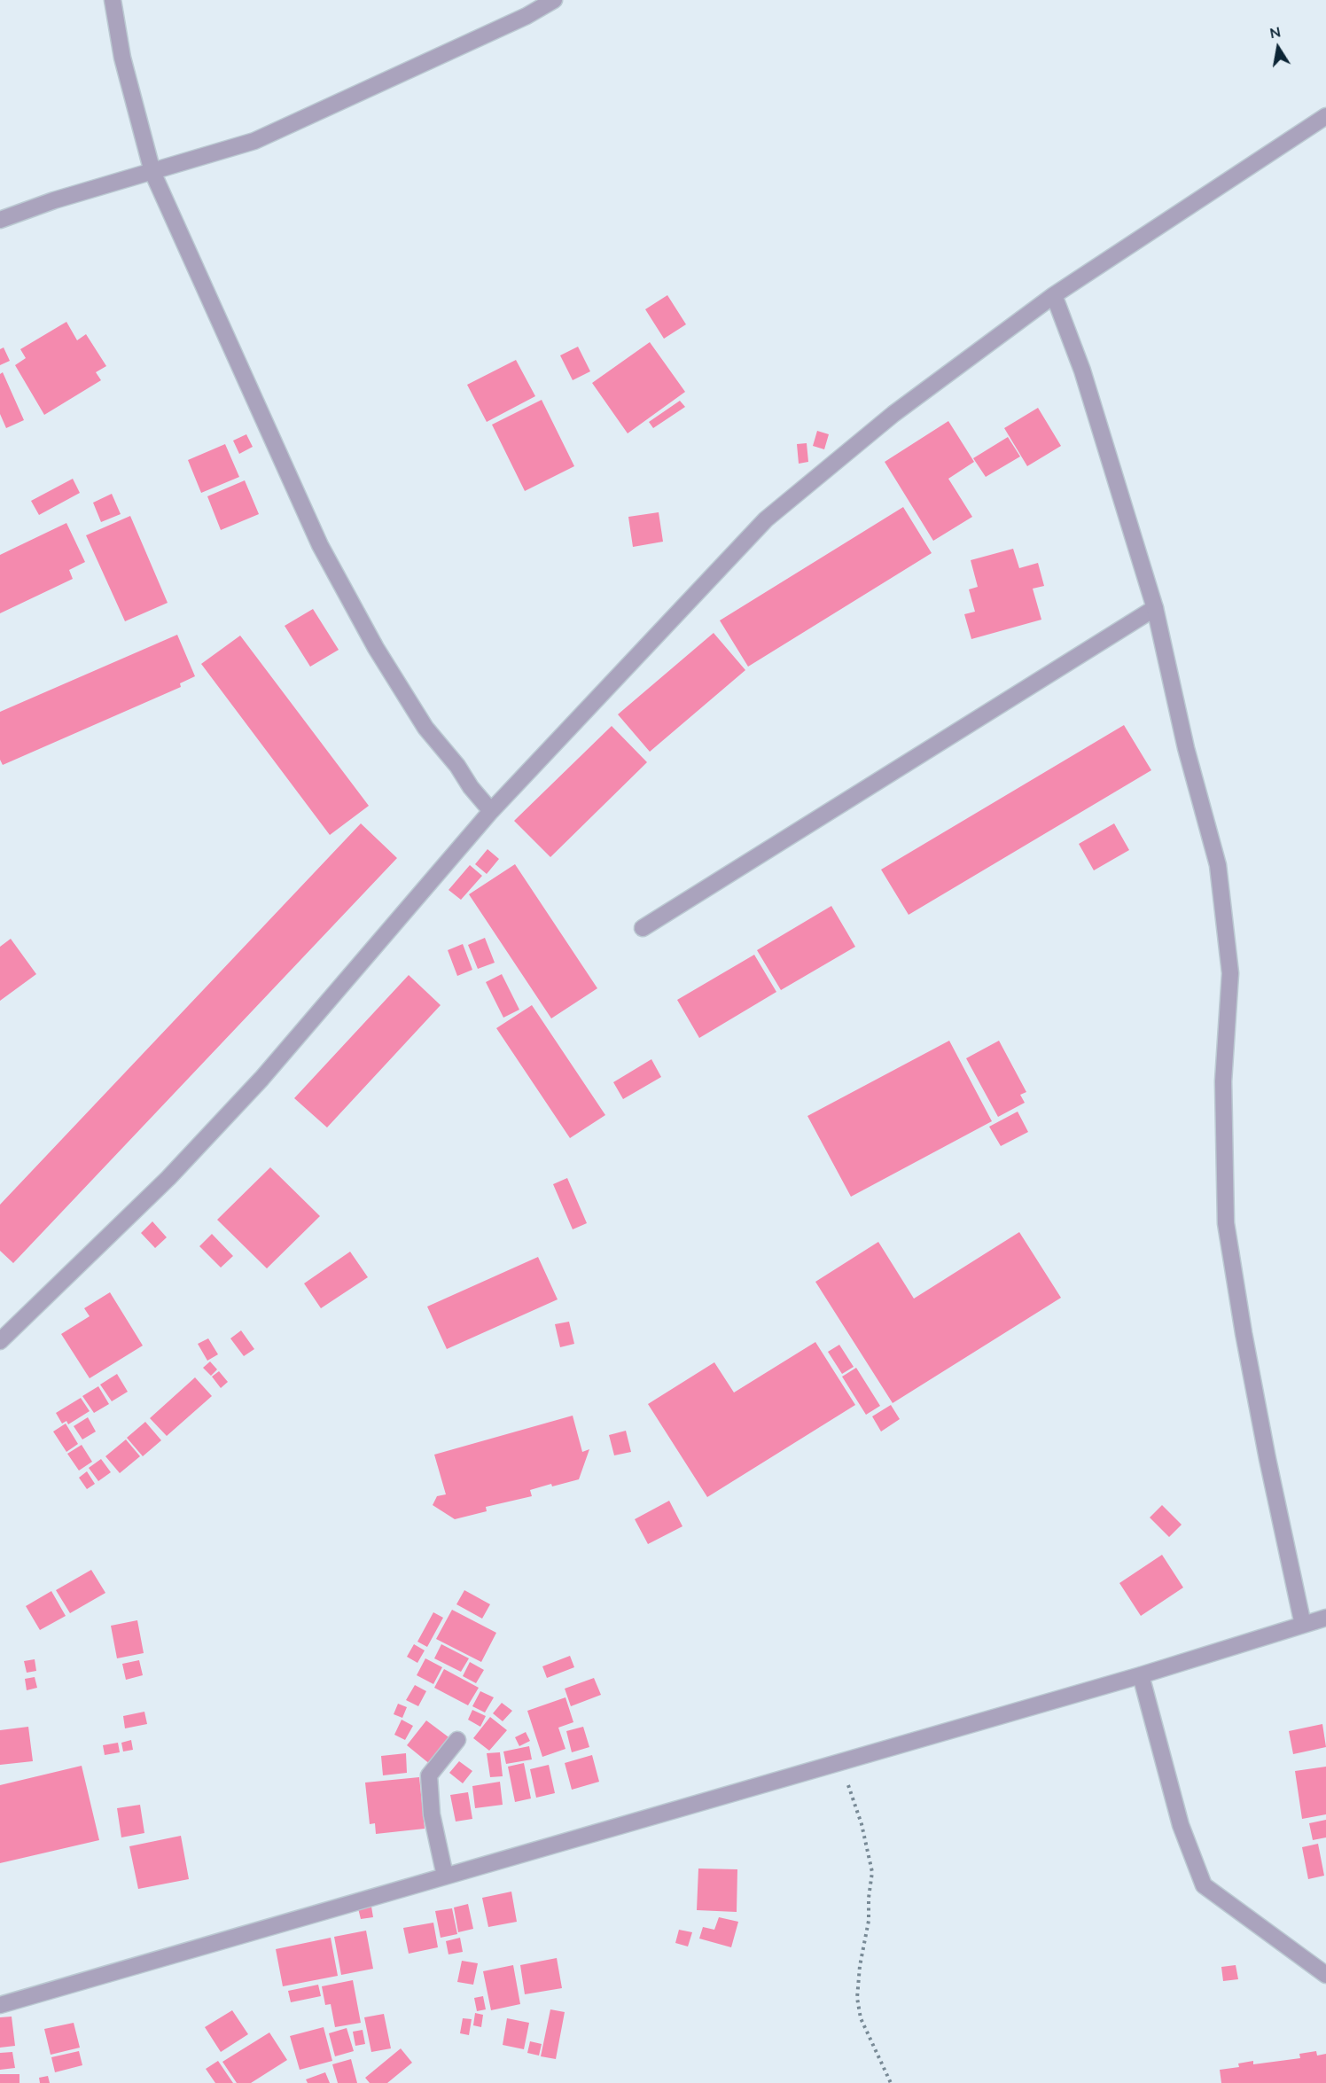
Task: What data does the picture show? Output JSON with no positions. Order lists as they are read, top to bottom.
{
  "north": "top"
}
